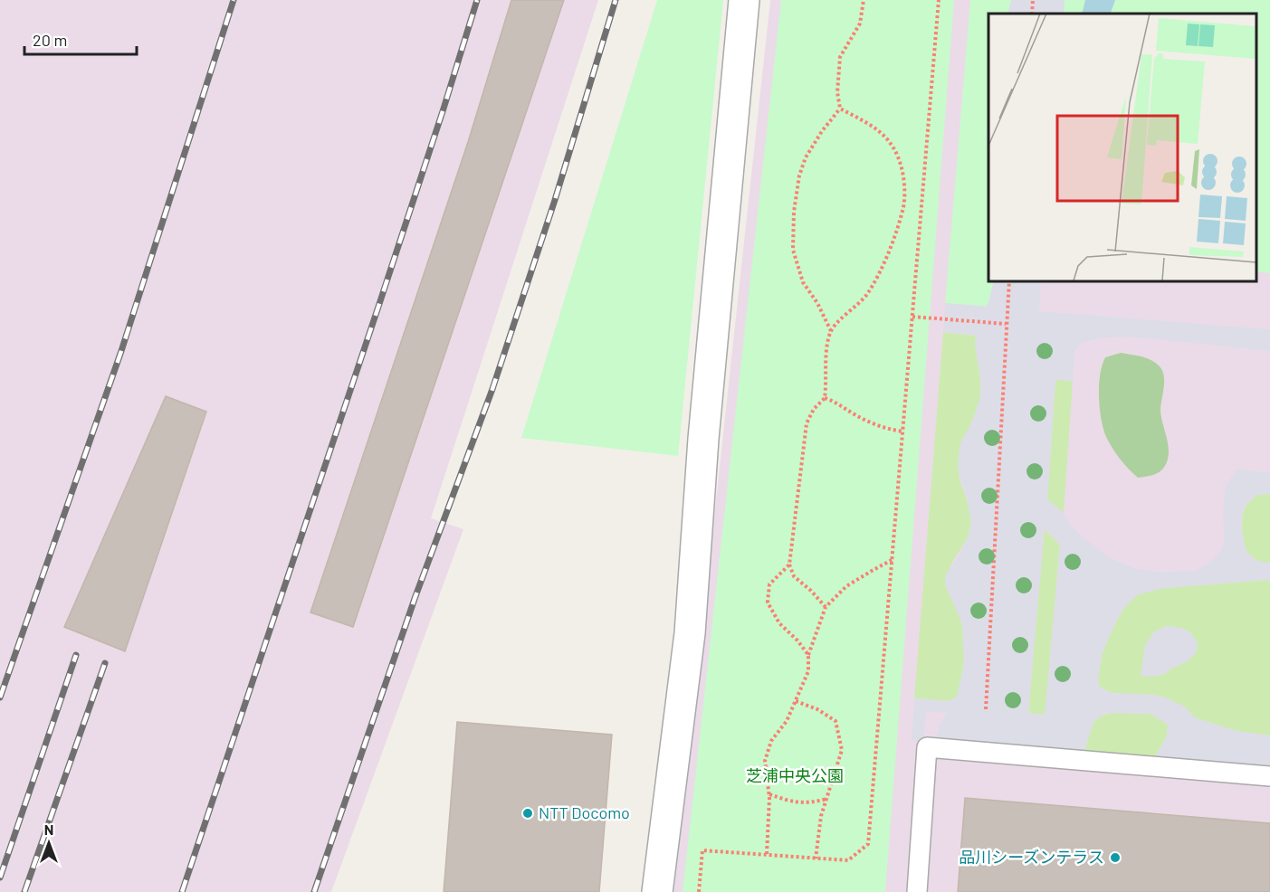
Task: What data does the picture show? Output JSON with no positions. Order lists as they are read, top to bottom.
{
  "parks": ["芝浦中央公園"],
  "places": ["NTT Docomo", "品川シーズンテラス"],
  "scale_bar": "20 m",
  "north": "top"
}
